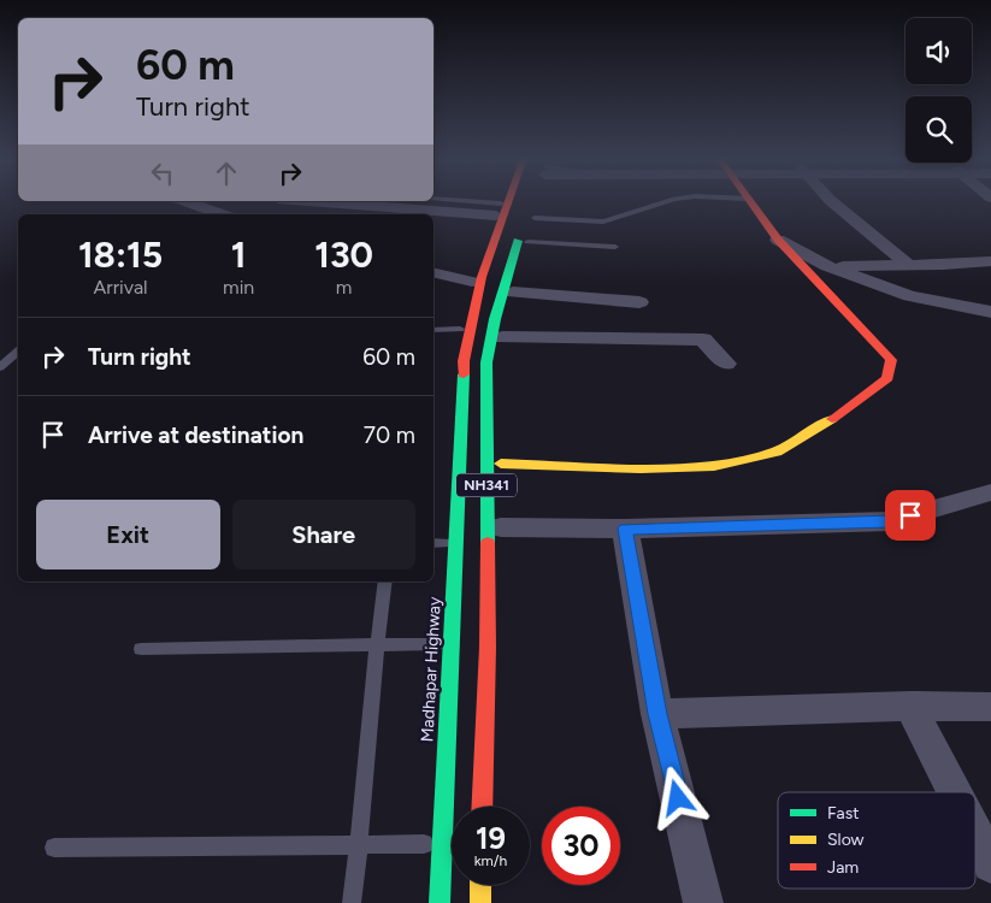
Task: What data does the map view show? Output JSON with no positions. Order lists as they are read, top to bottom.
{
  "streets": {
    "main road": ["NH341", "Madhapar Highway"]
  },
  "legend": ["Fast", "Slow", "Jam"],
  "page": {
    "turn": ["60 m", "Turn right"],
    "eta": [
      "18:15",
      "Arrival",
      "1",
      "min",
      "130",
      "m"
    ],
    "list": [
      {
        "name": "Turn right",
        "value": "60 m"
      },
      {
        "name": "Arrive at destination",
        "value": "70 m"
      }
    ],
    "buttons": ["Exit", "Share"],
    "speed": "19 km/h",
    "limit": "30"
  }
}
